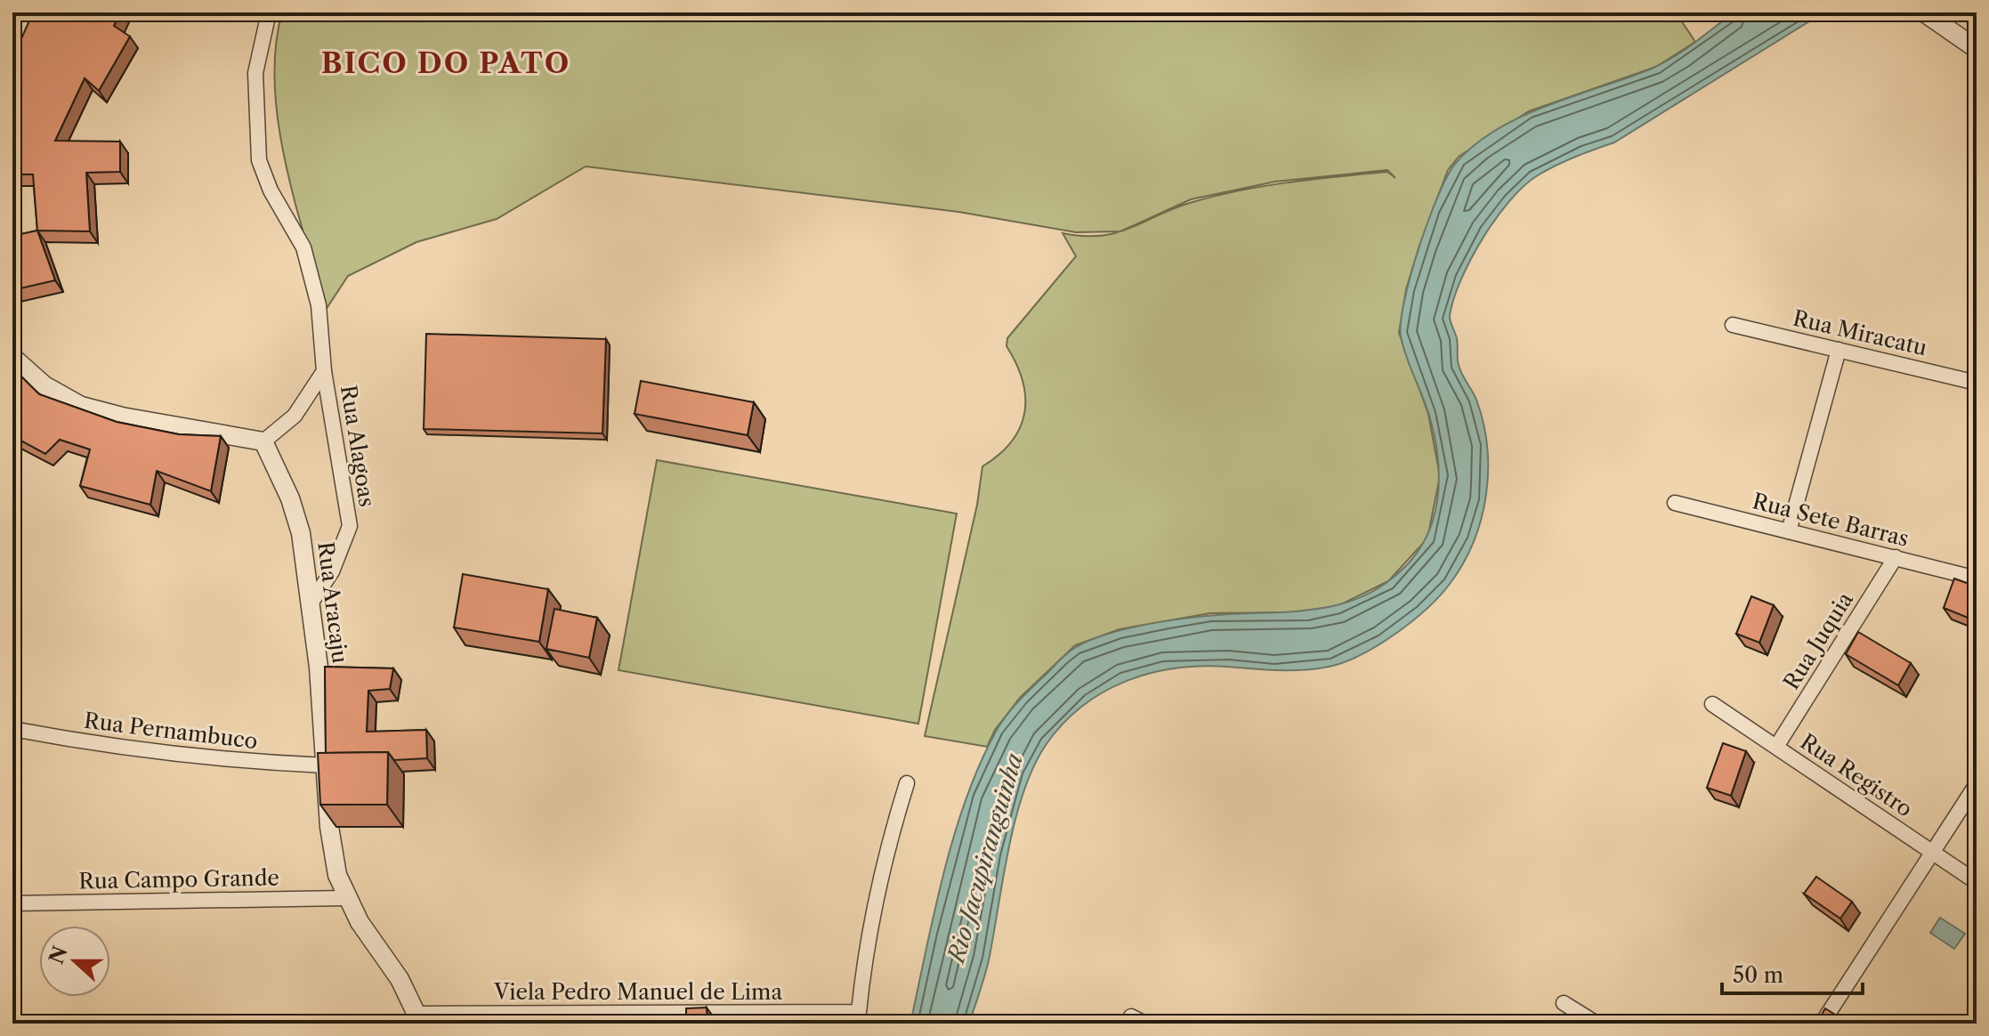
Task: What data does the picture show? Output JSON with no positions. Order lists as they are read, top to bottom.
{
  "streets": {
    "street": [
      "Rua Miracatu",
      "Rua Alagoas",
      "Rua Sete Barras",
      "Rua Aracaju",
      "Rua Juquia",
      "Rua Pernambuco",
      "Rua Registro",
      "Rua Campo Grande",
      "Viela Pedro Manuel de Lima"
    ]
  },
  "crossings": [
    ["Rua Alagoas", "Rua Aracaju"],
    ["Rua Sete Barras", "Rua Juquia"],
    ["Rua Aracaju", "Rua Pernambuco"],
    ["Rua Aracaju", "Rua Campo Grande"],
    ["Rua Aracaju", "Viela Pedro Manuel de Lima"],
    ["Rua Juquia", "Rua Registro"]
  ],
  "districts": ["BICO DO PATO"],
  "water": ["Rio Jacupiranguinha"],
  "scale_bar": "50 m",
  "north": "left"
}
